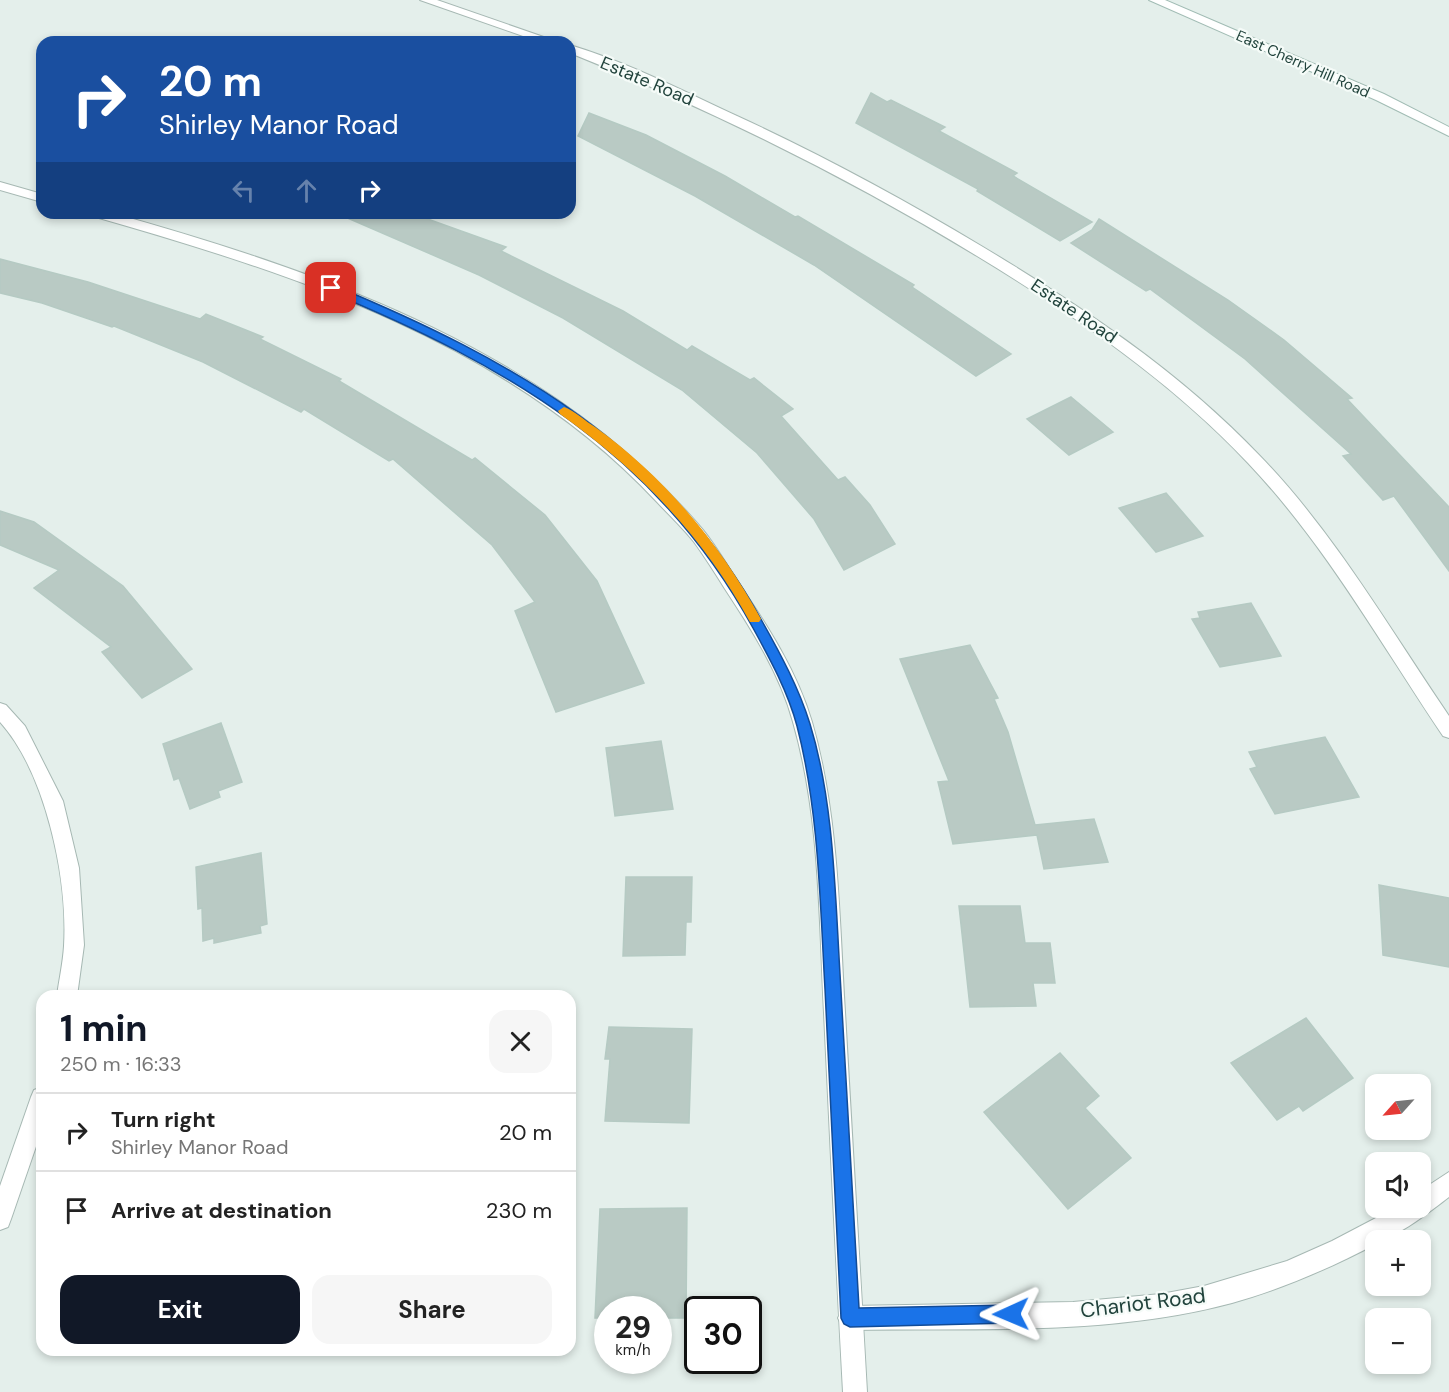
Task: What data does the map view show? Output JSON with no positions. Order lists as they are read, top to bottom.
{
  "streets": {
    "street": ["East Cherry Hill Road", "Estate Road", "Chariot Road"]
  },
  "north": "bottom left",
  "page": {
    "turn": ["20 m", "Shirley Manor Road"],
    "heading": ["1 min", "250 m · 16:33"],
    "map_buttons": ["+", "−"],
    "list": [
      {
        "name": "Turn right",
        "note": "Shirley Manor Road",
        "value": "20 m"
      },
      {
        "name": "Arrive at destination",
        "value": "230 m"
      }
    ],
    "buttons": ["Exit", "Share"],
    "speed": "29 km/h",
    "limit": "30"
  }
}
